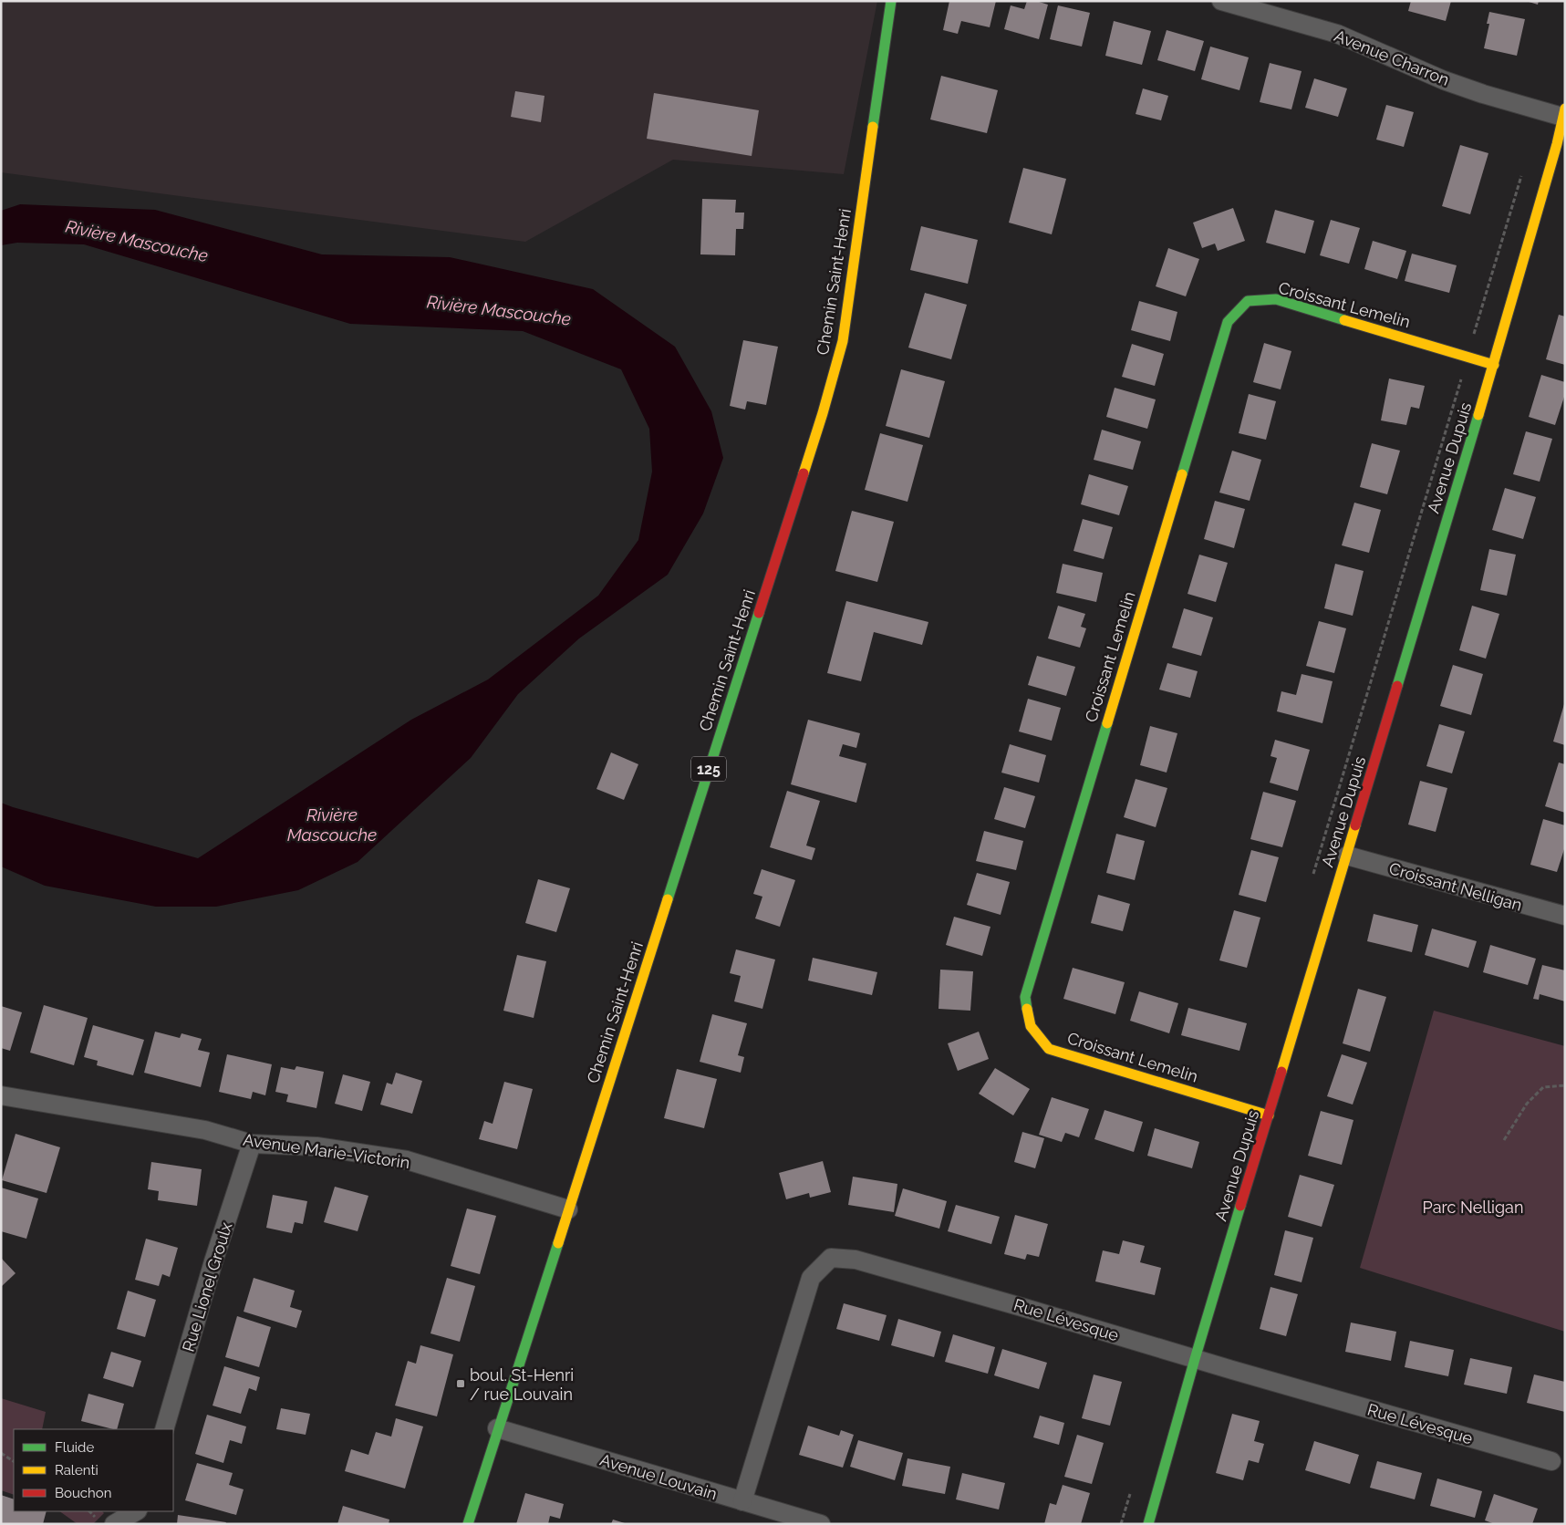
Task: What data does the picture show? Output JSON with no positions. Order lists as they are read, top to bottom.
{
  "streets": {
    "street": [
      "Avenue Charron",
      "Chemin Saint-Henri",
      "Croissant Lemelin",
      "Avenue Dupuis",
      "125",
      "Croissant Nelligan",
      "Avenue Marie-Victorin",
      "Rue Lionel Groulx",
      "Rue Lévesque",
      "Avenue Louvain"
    ]
  },
  "crossings": [
    ["Avenue Charron", "Avenue Dupuis"],
    ["Chemin Saint-Henri", "Avenue Marie-Victorin"],
    ["Chemin Saint-Henri", "Avenue Louvain"],
    ["Croissant Lemelin", "Avenue Dupuis"],
    ["Avenue Dupuis", "Croissant Nelligan"],
    ["Avenue Dupuis", "Rue Lévesque"],
    ["Avenue Marie-Victorin", "Rue Lionel Groulx"],
    ["Rue Lévesque", "Avenue Louvain"]
  ],
  "water": ["Rivière Mascouche"],
  "parks": ["Parc Nelligan"],
  "places": {
    "transit": ["boul. St-Henri / rue Louvain"]
  },
  "legend": ["Fluide", "Ralenti", "Bouchon"]
}
